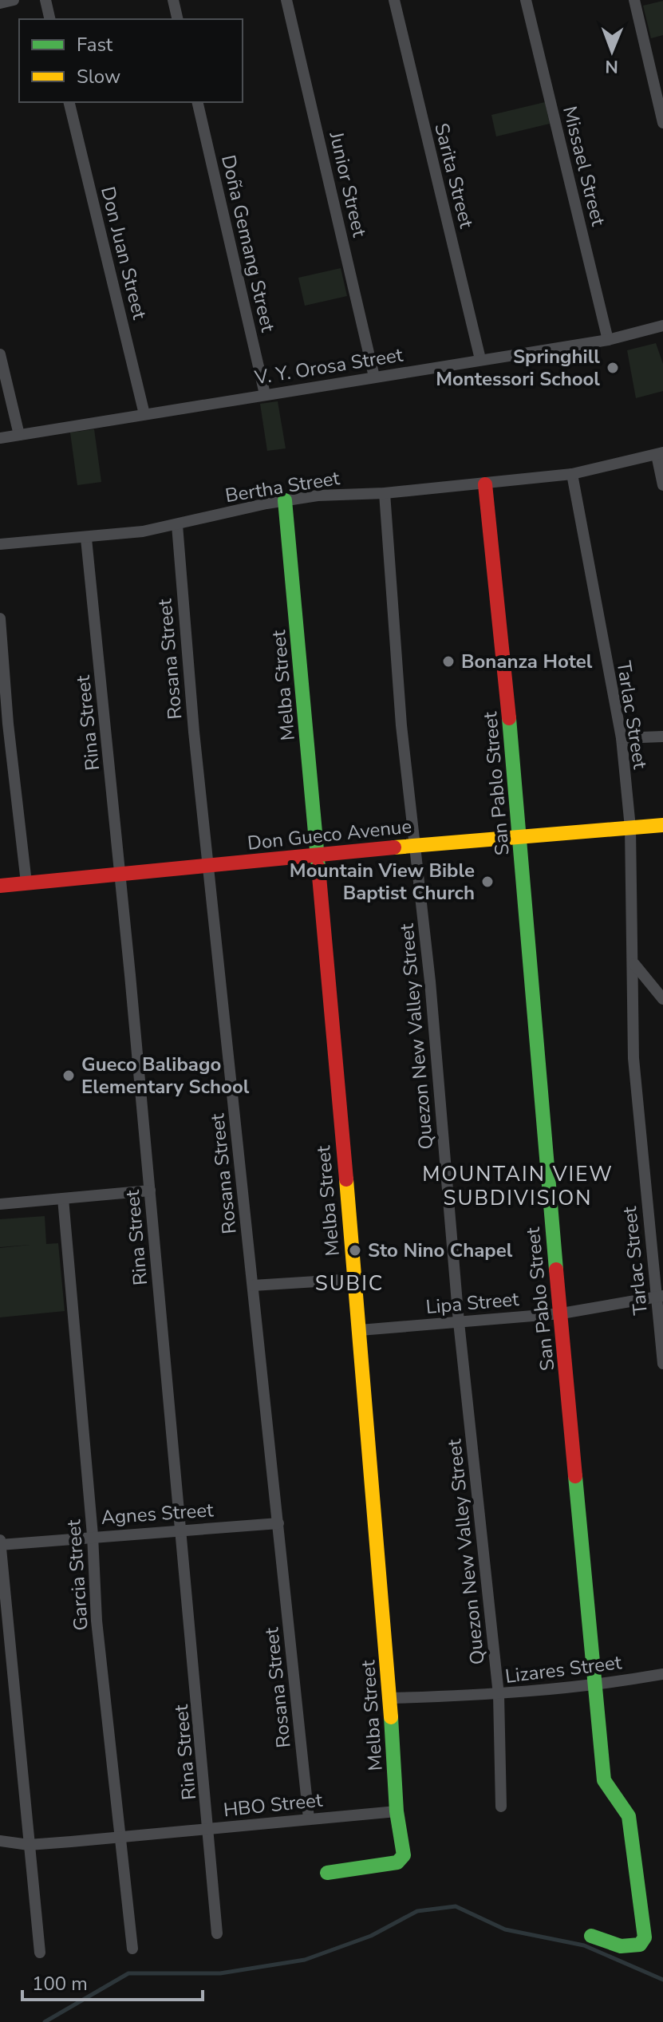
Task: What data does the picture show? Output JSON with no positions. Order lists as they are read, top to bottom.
{
  "streets": {
    "street": [
      "Missael Street",
      "Sarita Street",
      "Junior Street",
      "Doña Gemang Street",
      "Don Juan Street",
      "V. Y. Orosa Street",
      "Bertha Street",
      "Rosana Street",
      "Melba Street",
      "Tarlac Street",
      "Rina Street",
      "San Pablo Street",
      "Don Gueco Avenue",
      "Quezon New Valley Street",
      "Lipa Street",
      "Agnes Street",
      "Garcia Street",
      "Lizares Street",
      "HBO Street"
    ]
  },
  "crossings": [
    ["Missael Street", "V. Y. Orosa Street"],
    ["Sarita Street", "V. Y. Orosa Street"],
    ["Junior Street", "V. Y. Orosa Street"],
    ["Doña Gemang Street", "V. Y. Orosa Street"],
    ["Don Juan Street", "V. Y. Orosa Street"],
    ["Bertha Street", "Rosana Street"],
    ["Bertha Street", "Melba Street"],
    ["Bertha Street", "Tarlac Street"],
    ["Bertha Street", "Rina Street"],
    ["Bertha Street", "San Pablo Street"],
    ["Bertha Street", "Quezon New Valley Street"],
    ["Rosana Street", "Don Gueco Avenue"],
    ["Rosana Street", "Agnes Street"],
    ["Rosana Street", "HBO Street"],
    ["Melba Street", "Don Gueco Avenue"],
    ["Melba Street", "Lipa Street"],
    ["Melba Street", "Lizares Street"],
    ["Melba Street", "HBO Street"],
    ["Tarlac Street", "Don Gueco Avenue"],
    ["Tarlac Street", "Lipa Street"],
    ["Rina Street", "Don Gueco Avenue"],
    ["Rina Street", "Agnes Street"],
    ["Rina Street", "HBO Street"],
    ["San Pablo Street", "Don Gueco Avenue"],
    ["San Pablo Street", "Lipa Street"],
    ["San Pablo Street", "Lizares Street"],
    ["Don Gueco Avenue", "Quezon New Valley Street"],
    ["Quezon New Valley Street", "Lipa Street"],
    ["Quezon New Valley Street", "Lizares Street"],
    ["Agnes Street", "Garcia Street"],
    ["Garcia Street", "HBO Street"]
  ],
  "districts": ["MOUNTAIN VIEW SUBDIVISION", "SUBIC"],
  "places": [
    "Springhill Montessori School",
    "Bonanza Hotel",
    "Mountain View Bible Baptist Church",
    "Gueco Balibago Elementary School",
    "Sto Nino Chapel"
  ],
  "legend": ["Fast", "Slow"],
  "scale_bar": "100 m",
  "north": "bottom"
}
